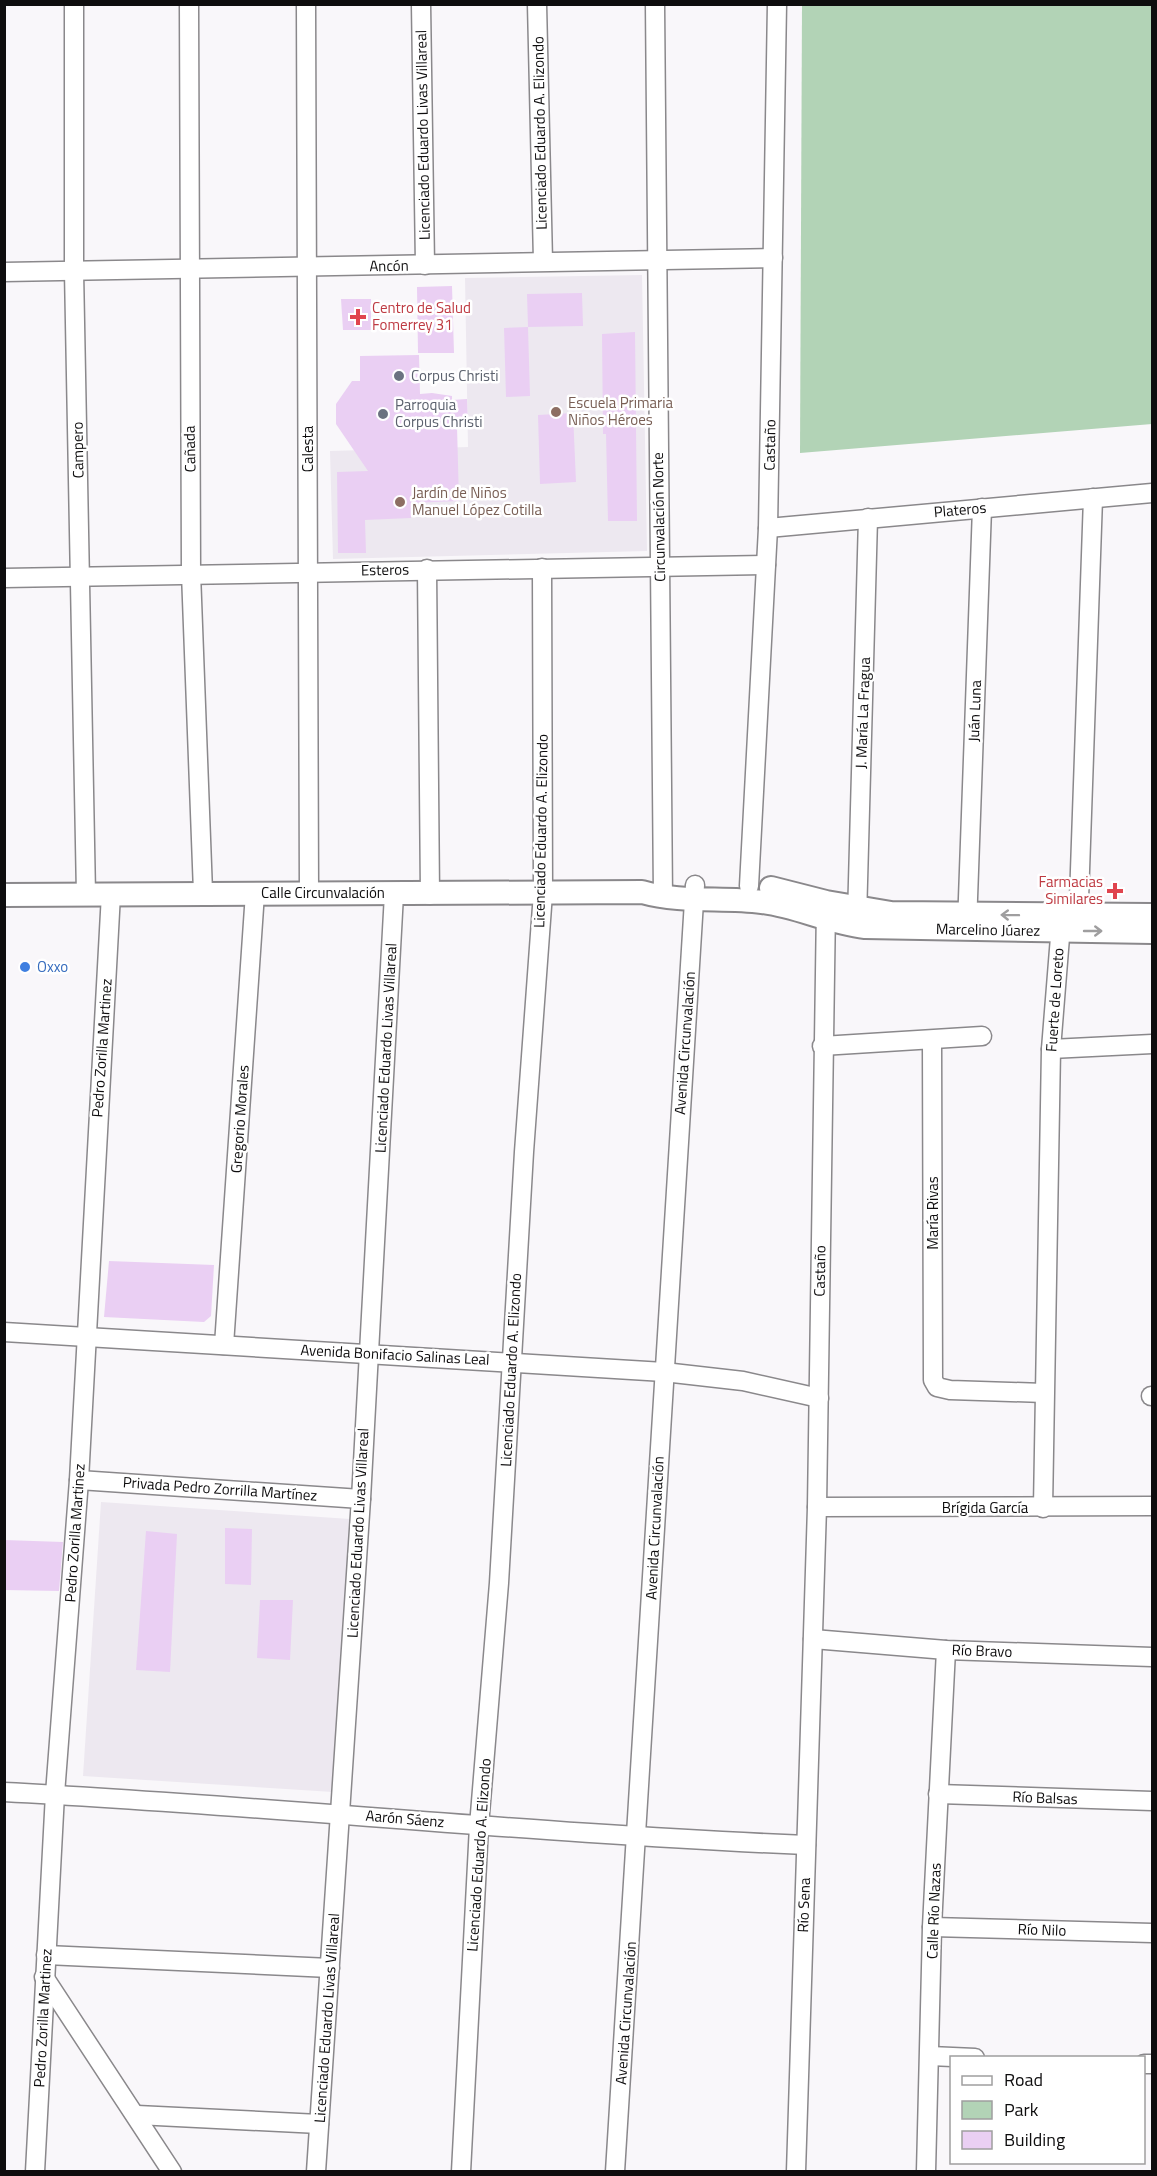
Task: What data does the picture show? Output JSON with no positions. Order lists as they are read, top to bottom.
{
  "streets": {
    "street": [
      "Licenciado Eduardo A. Elizondo",
      "Licenciado Eduardo Livas Villareal",
      "Ancón",
      "Castaño",
      "Cañada",
      "Calesta",
      "Campero",
      "Plateros",
      "Circunvalación Norte",
      "Esteros",
      "Juán Luna",
      "J. María La Fragua",
      "Calle Circunvalación",
      "Marcelino Júarez",
      "Fuerte de Loreto",
      "Avenida Circunvalación",
      "Pedro Zorilla Martinez",
      "Gregorio Morales",
      "María Rivas",
      "Avenida Bonifacio Salinas Leal",
      "Privada Pedro Zorrilla Martínez",
      "Brígida García",
      "Río Bravo",
      "Río Balsas",
      "Aarón Sáenz",
      "Río Sena",
      "Calle Río Nazas",
      "Río Nilo"
    ]
  },
  "crossings": [
    ["Licenciado Eduardo A. Elizondo", "Ancón"],
    ["Licenciado Eduardo A. Elizondo", "Esteros"],
    ["Licenciado Eduardo A. Elizondo", "Calle Circunvalación"],
    ["Licenciado Eduardo A. Elizondo", "Avenida Bonifacio Salinas Leal"],
    ["Licenciado Eduardo A. Elizondo", "Aarón Sáenz"],
    ["Licenciado Eduardo Livas Villareal", "Ancón"],
    ["Licenciado Eduardo Livas Villareal", "Calle Circunvalación"],
    ["Licenciado Eduardo Livas Villareal", "Avenida Bonifacio Salinas Leal"],
    ["Licenciado Eduardo Livas Villareal", "Privada Pedro Zorrilla Martínez"],
    ["Licenciado Eduardo Livas Villareal", "Aarón Sáenz"],
    ["Ancón", "Castaño"],
    ["Ancón", "Cañada"],
    ["Ancón", "Calesta"],
    ["Ancón", "Campero"],
    ["Ancón", "Circunvalación Norte"],
    ["Castaño", "Plateros"],
    ["Castaño", "Esteros"],
    ["Castaño", "Calle Circunvalación"],
    ["Castaño", "Marcelino Júarez"],
    ["Castaño", "Avenida Bonifacio Salinas Leal"],
    ["Castaño", "Brígida García"],
    ["Castaño", "Río Bravo"],
    ["Castaño", "Río Sena"],
    ["Cañada", "Esteros"],
    ["Cañada", "Calle Circunvalación"],
    ["Calesta", "Esteros"],
    ["Calesta", "Calle Circunvalación"],
    ["Campero", "Esteros"],
    ["Campero", "Calle Circunvalación"],
    ["Plateros", "Juán Luna"],
    ["Plateros", "J. María La Fragua"],
    ["Plateros", "Fuerte de Loreto"],
    ["Circunvalación Norte", "Esteros"],
    ["Circunvalación Norte", "Calle Circunvalación"],
    ["Juán Luna", "Marcelino Júarez"],
    ["J. María La Fragua", "Marcelino Júarez"],
    ["Calle Circunvalación", "Marcelino Júarez"],
    ["Calle Circunvalación", "Avenida Circunvalación"],
    ["Calle Circunvalación", "Pedro Zorilla Martinez"],
    ["Calle Circunvalación", "Gregorio Morales"],
    ["Marcelino Júarez", "Fuerte de Loreto"],
    ["Fuerte de Loreto", "María Rivas"],
    ["Fuerte de Loreto", "Brígida García"],
    ["Avenida Circunvalación", "Avenida Bonifacio Salinas Leal"],
    ["Avenida Circunvalación", "Aarón Sáenz"],
    ["Pedro Zorilla Martinez", "Avenida Bonifacio Salinas Leal"],
    ["Pedro Zorilla Martinez", "Privada Pedro Zorrilla Martínez"],
    ["Pedro Zorilla Martinez", "Aarón Sáenz"],
    ["Gregorio Morales", "Avenida Bonifacio Salinas Leal"],
    ["Río Bravo", "Río Sena"],
    ["Río Bravo", "Calle Río Nazas"],
    ["Río Balsas", "Calle Río Nazas"],
    ["Aarón Sáenz", "Río Sena"],
    ["Calle Río Nazas", "Río Nilo"]
  ],
  "places": {
    "health": ["Centro de Salud Fomerrey 31", "Farmacias Similares"],
    "other": [
      "Corpus Christi",
      "Escuela Primaria Niños Héroes",
      "Parroquia Corpus Christi",
      "Jardín de Niños Manuel López Cotilla",
      "Oxxo"
    ]
  },
  "legend": ["Road", "Park", "Building"]
}
